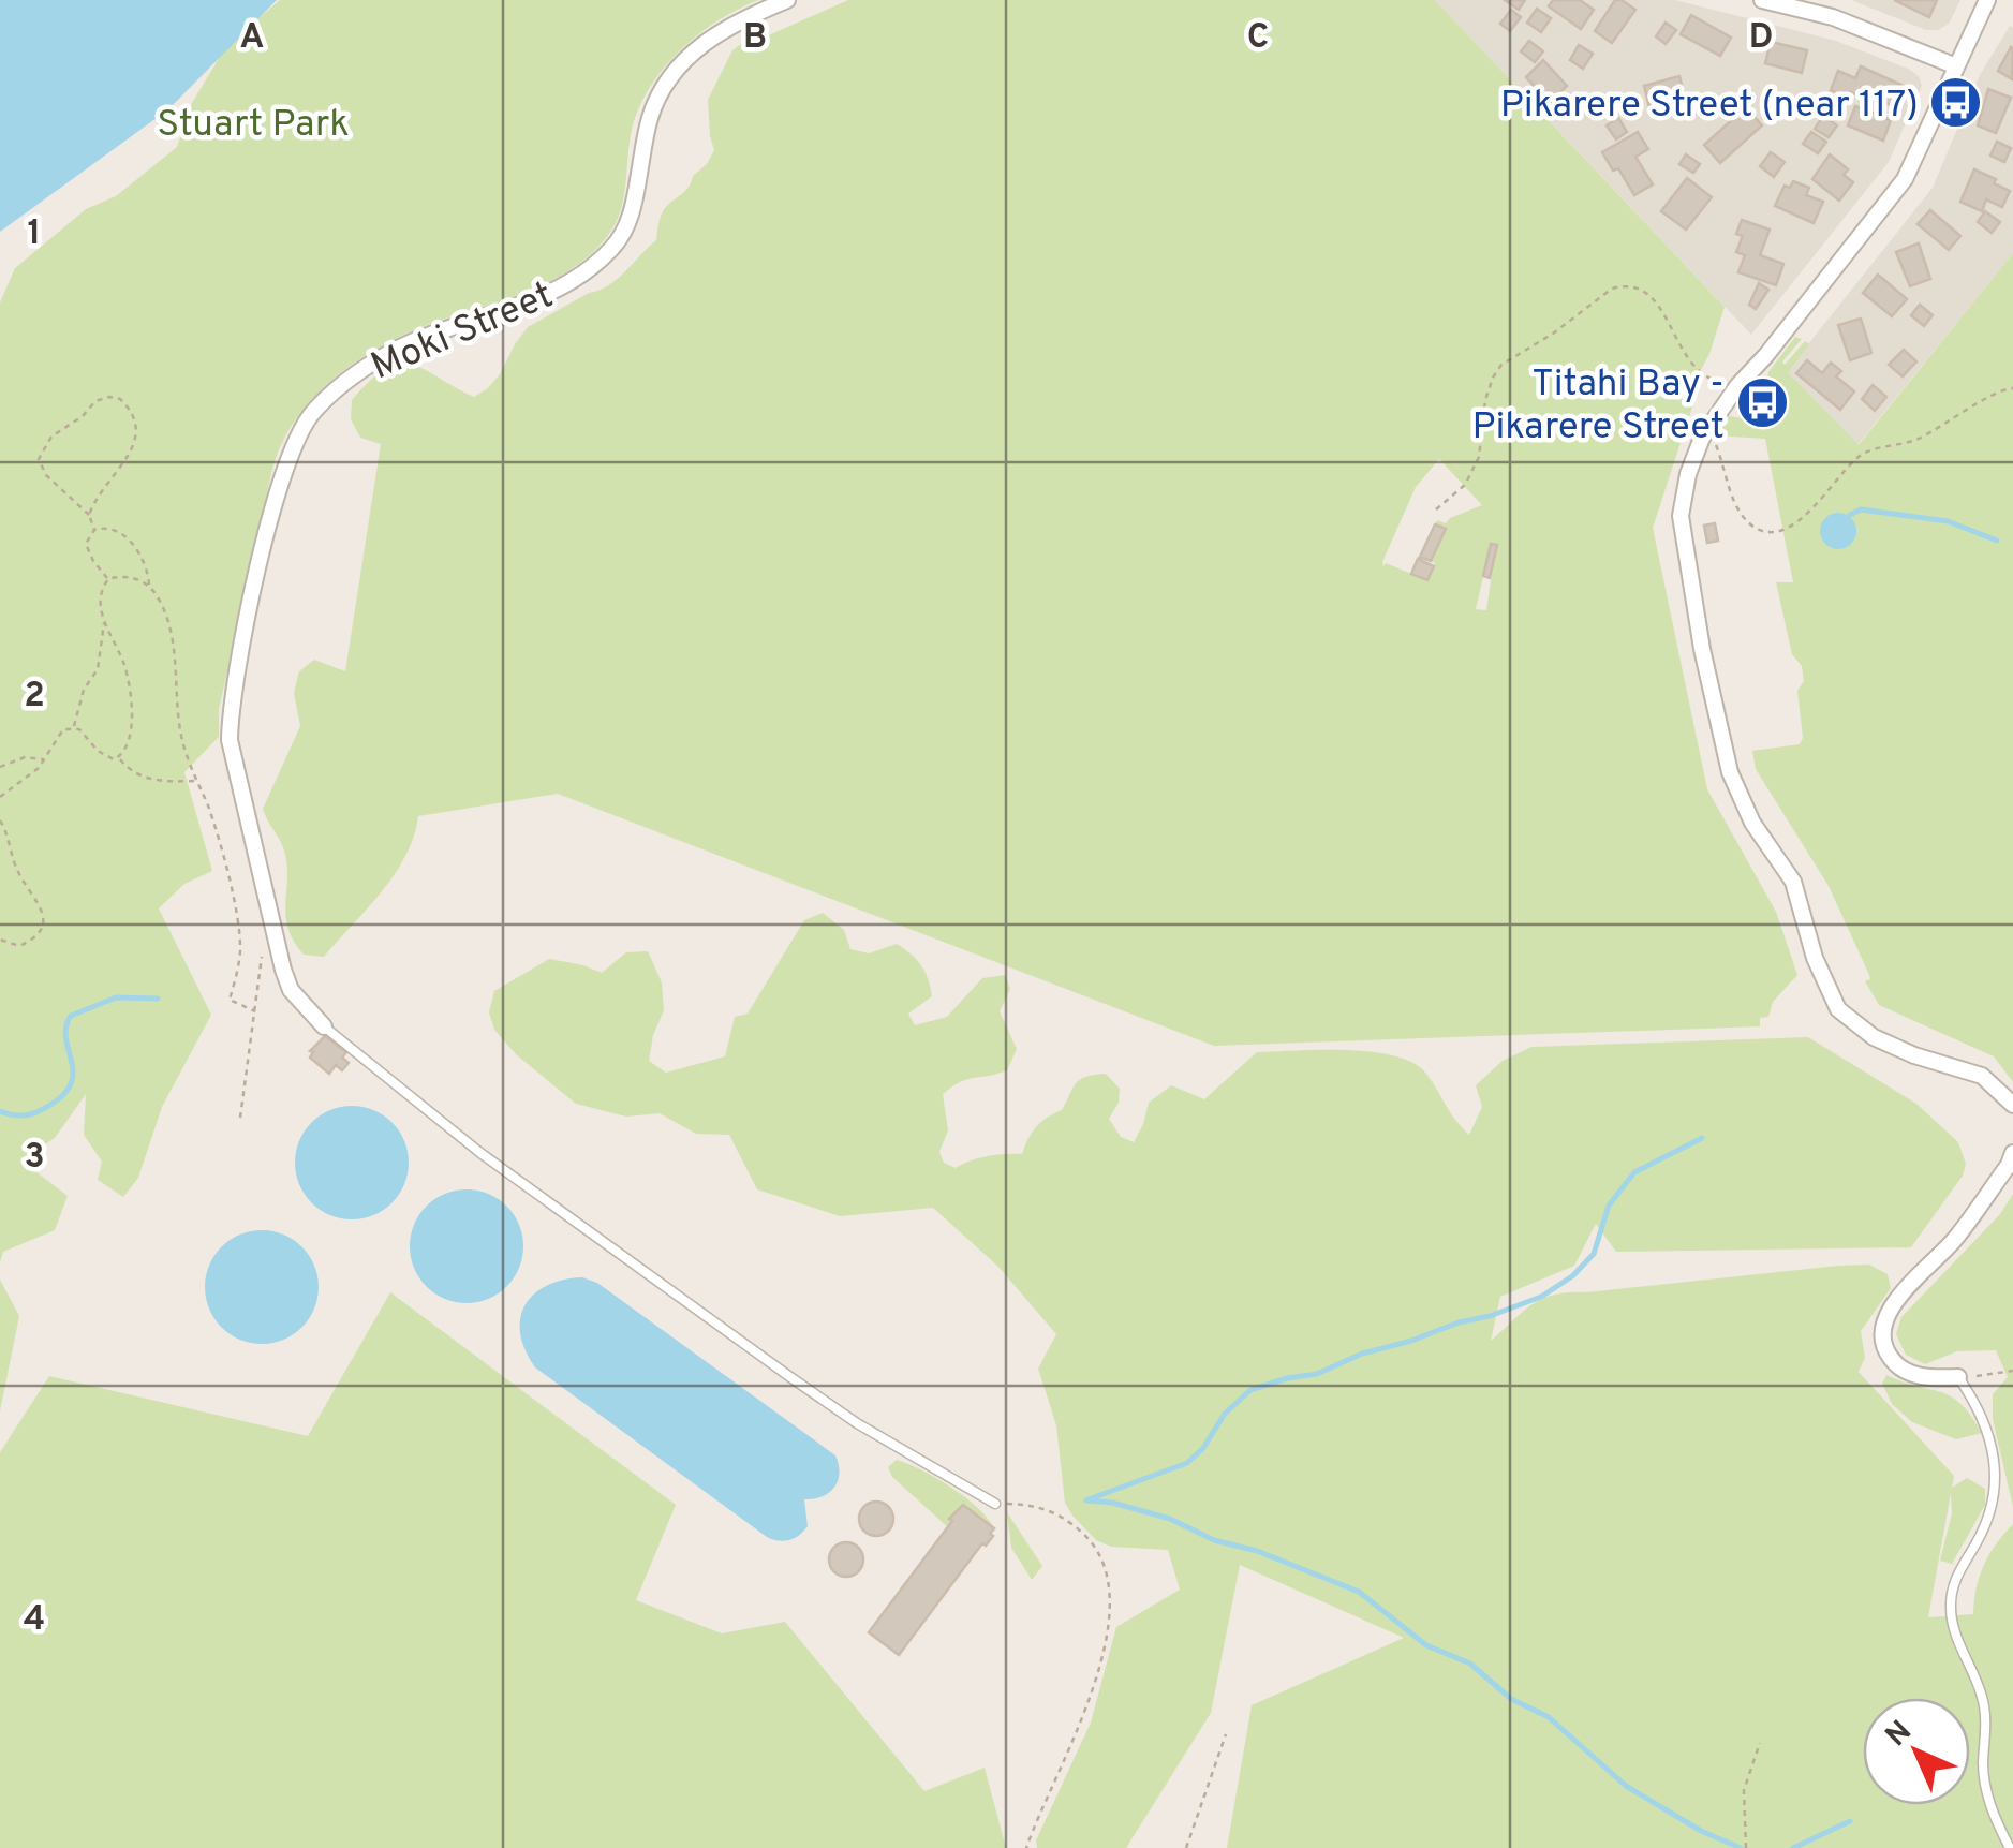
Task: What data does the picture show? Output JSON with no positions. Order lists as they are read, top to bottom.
{
  "streets": {
    "street": ["Moki Street"]
  },
  "parks": ["Stuart Park"],
  "places": {
    "bus stop": ["Pikarere Street (near 117)", "Titahi Bay - Pikarere Street"]
  },
  "north": "top left",
  "grid": {
    "columns": [
      "A",
      "B",
      "C",
      "D"
    ],
    "rows": [
      "1",
      "2",
      "3",
      "4"
    ]
  }
}
